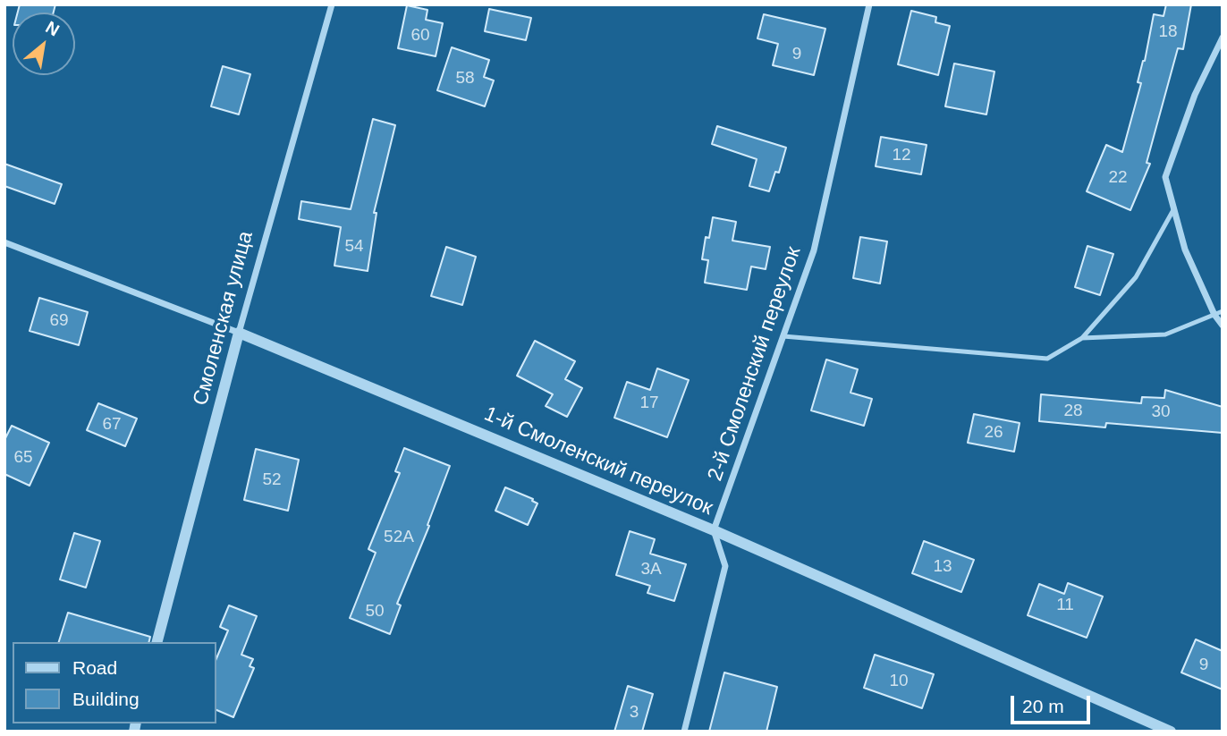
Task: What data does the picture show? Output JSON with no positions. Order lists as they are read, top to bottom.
{
  "streets": {
    "street": ["Смоленская улица", "2-й Смоленский переулок", "1-й Смоленский переулок"]
  },
  "crossings": [
    ["Смоленская улица", "1-й Смоленский переулок"],
    ["2-й Смоленский переулок", "1-й Смоленский переулок"]
  ],
  "house_numbers": [
    "18",
    "60",
    "9",
    "58",
    "12",
    "22",
    "54",
    "69",
    "17",
    "28",
    "30",
    "67",
    "26",
    "65",
    "52",
    "52А",
    "13",
    "3А",
    "11",
    "50",
    "9",
    "10",
    "3"
  ],
  "legend": ["Road", "Building"],
  "scale_bar": "20 m",
  "north": "top right"
}
